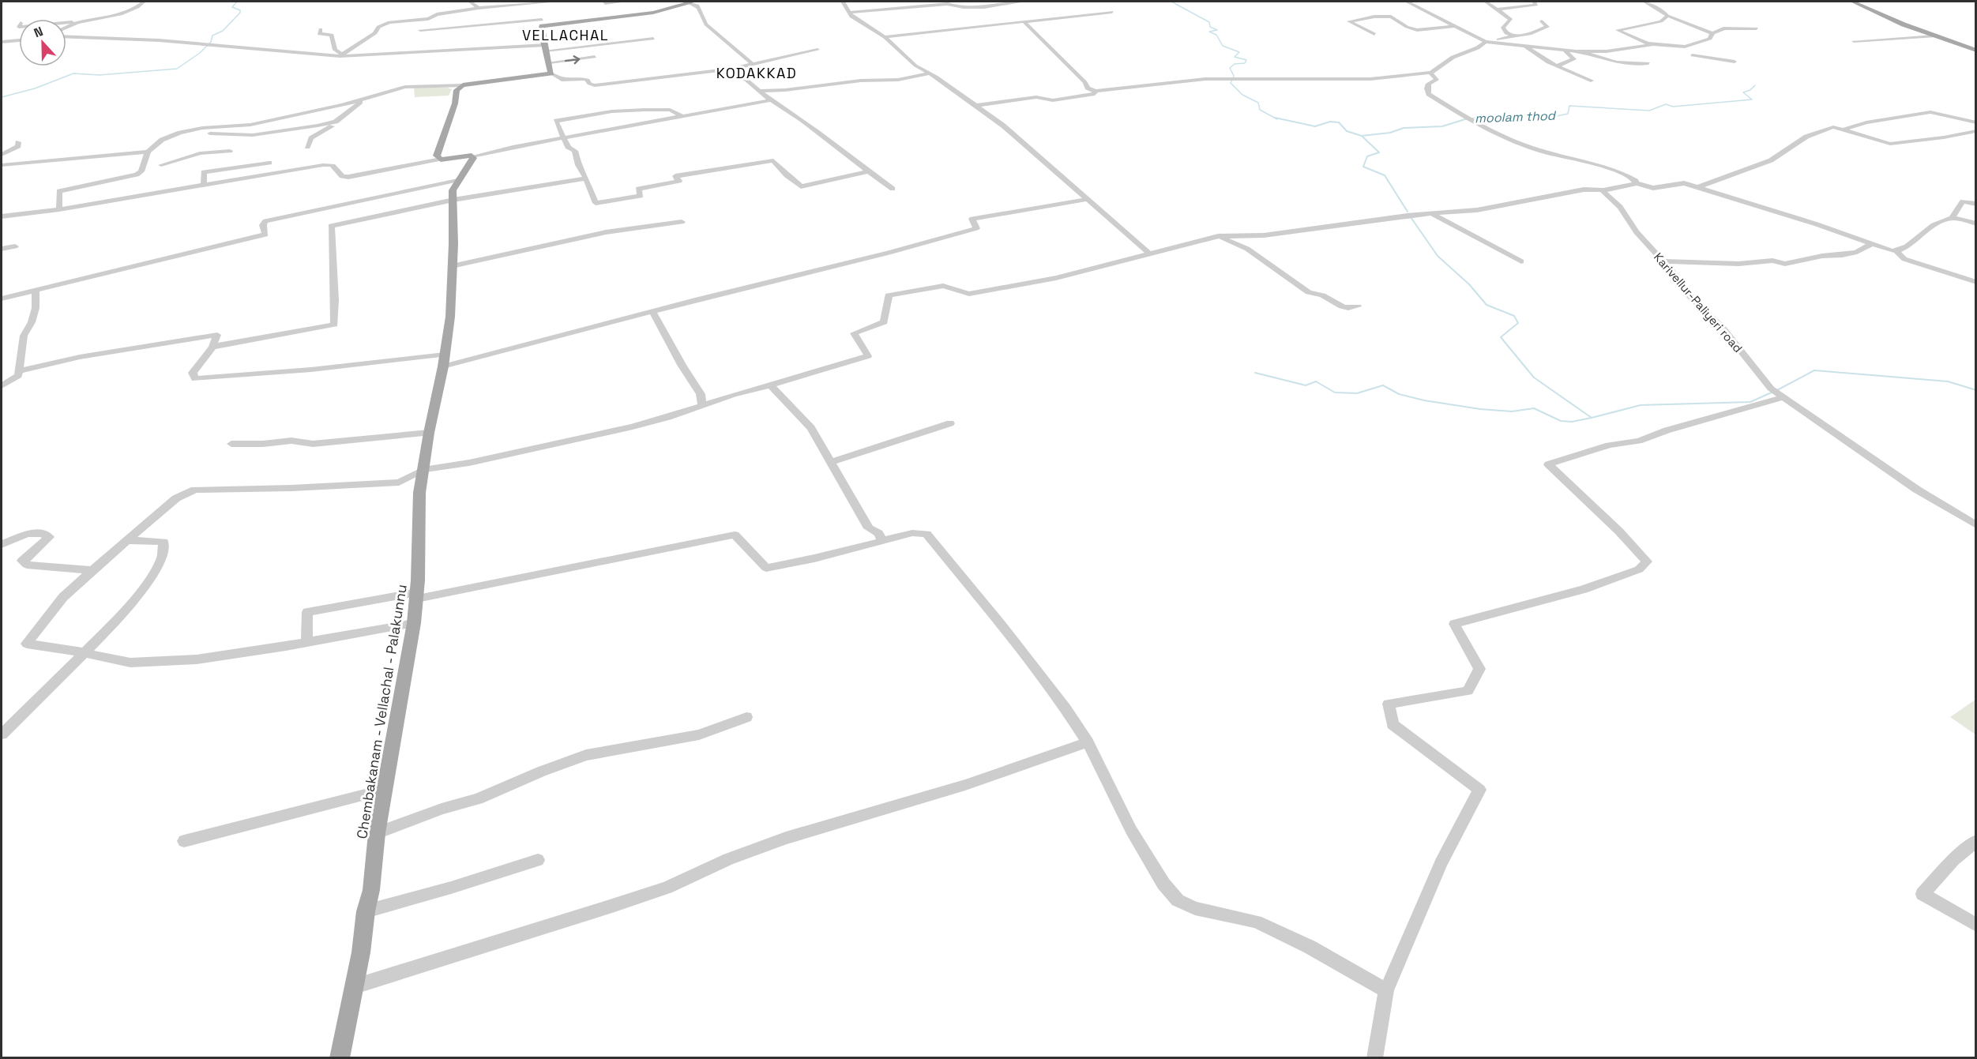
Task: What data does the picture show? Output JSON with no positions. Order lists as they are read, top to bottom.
{
  "streets": {
    "main road": ["Chembakanam - Vellachal - Palakunnu"],
    "street": ["Karivellur-Paliyeri road"]
  },
  "districts": ["VELLACHAL", "KODAKKAD"],
  "water": ["moolam thod"],
  "north": "top"
}
